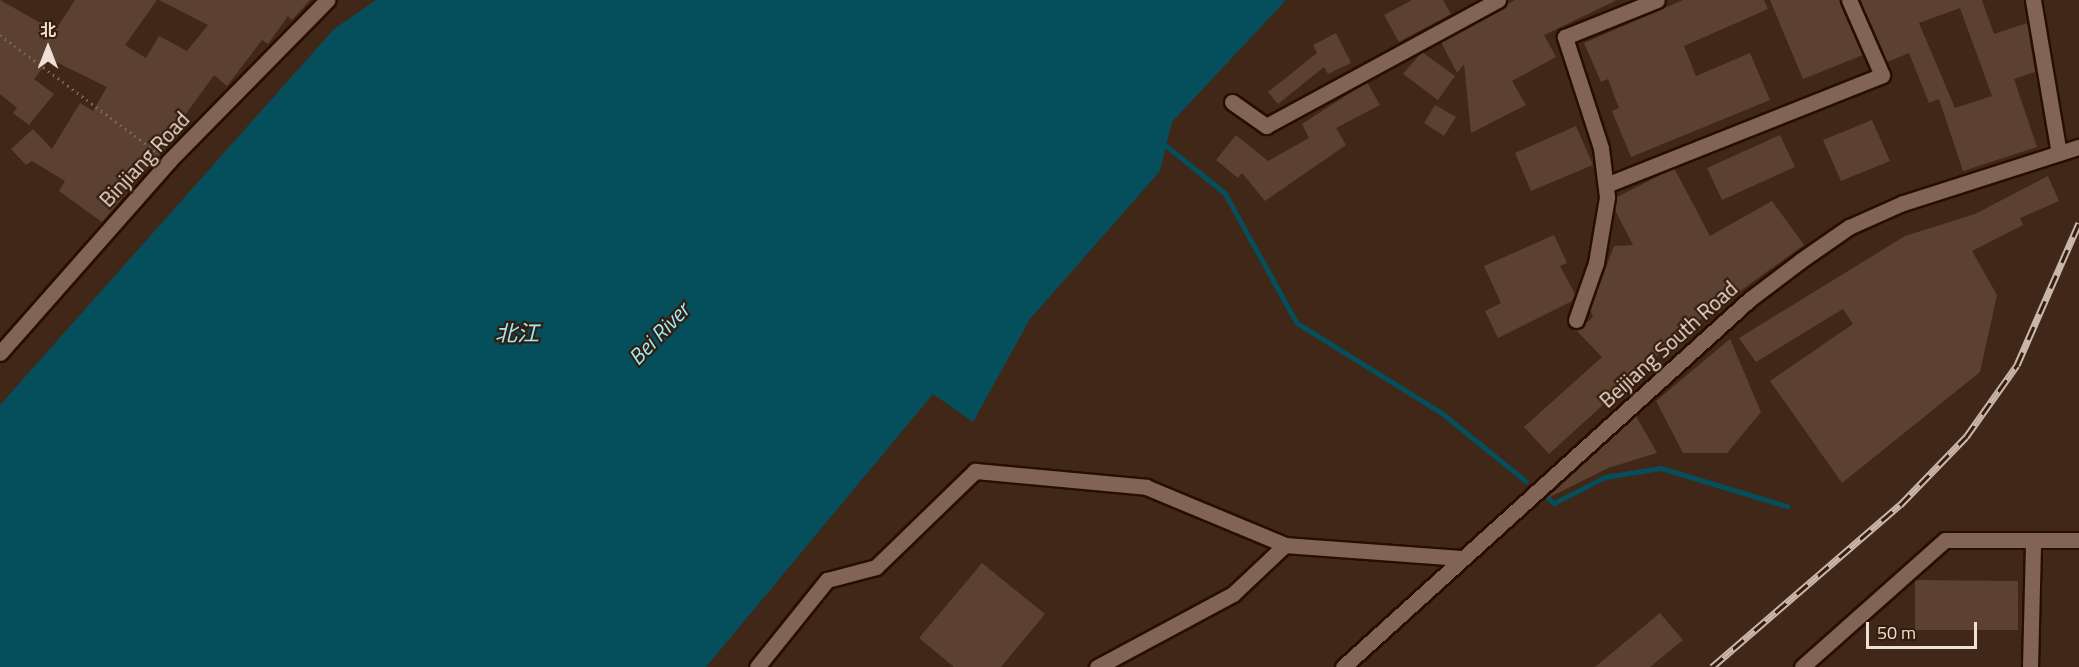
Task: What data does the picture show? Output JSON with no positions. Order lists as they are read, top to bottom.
{
  "streets": {
    "street": ["Binjiang Road", "Beijiang South Road"]
  },
  "water": ["北江", "Bei River"],
  "scale_bar": "50 m",
  "north": "top"
}
